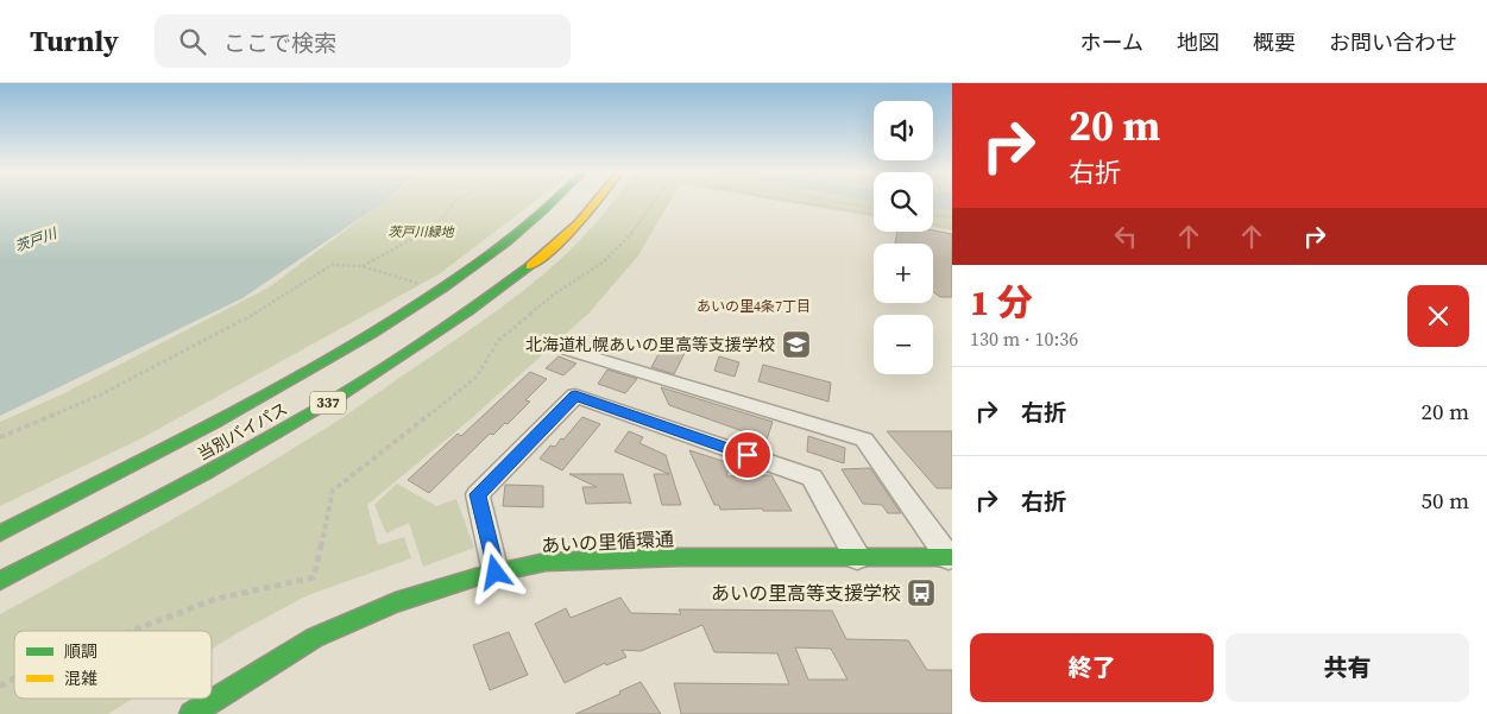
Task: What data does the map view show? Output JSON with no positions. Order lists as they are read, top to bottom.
{
  "streets": {
    "main road": ["337", "当別バイパス", "あいの里循環通"]
  },
  "districts": ["あいの里4条7丁目"],
  "water": ["茨戸川"],
  "parks": ["茨戸川緑地"],
  "places": {
    "school or university": ["北海道札幌あいの里高等支援学校"],
    "bus stop": ["あいの里高等支援学校"]
  },
  "legend": ["順調", "混雑"],
  "page": {
    "header": "Turnly",
    "search": "ここで検索",
    "nav": [
      "ホーム",
      "地図",
      "概要",
      "お問い合わせ"
    ],
    "turn": ["20 m", "右折"],
    "map_buttons": ["+", "−"],
    "heading": ["1 分", "130 m · 10:36"],
    "list": [
      {
        "name": "右折",
        "value": "20 m"
      },
      {
        "name": "右折",
        "value": "50 m"
      }
    ],
    "buttons": ["終了", "共有"]
  }
}
